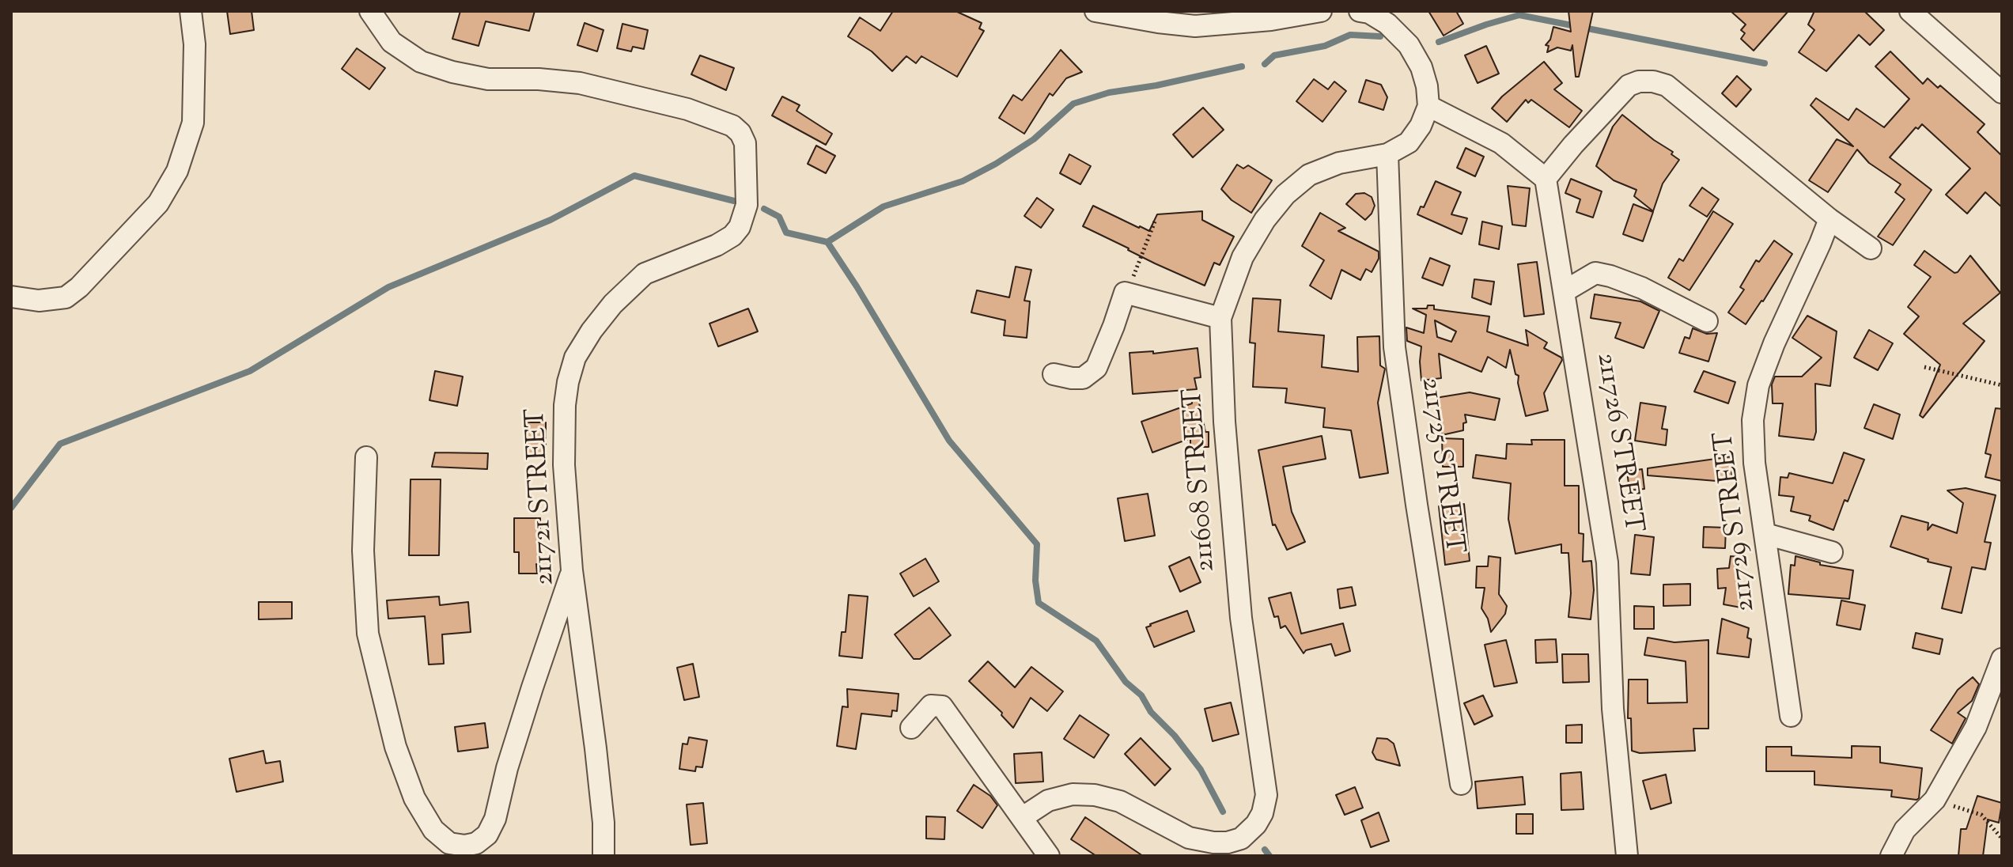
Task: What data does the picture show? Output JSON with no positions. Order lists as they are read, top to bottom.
{
  "streets": {
    "street": [
      "211726 STREET",
      "211725 STREET",
      "211608 STREET",
      "211721 STREET",
      "211729 STREET"
    ]
  },
  "crossings": [
    ["211725 STREET", "211608 STREET"]
  ]
}
